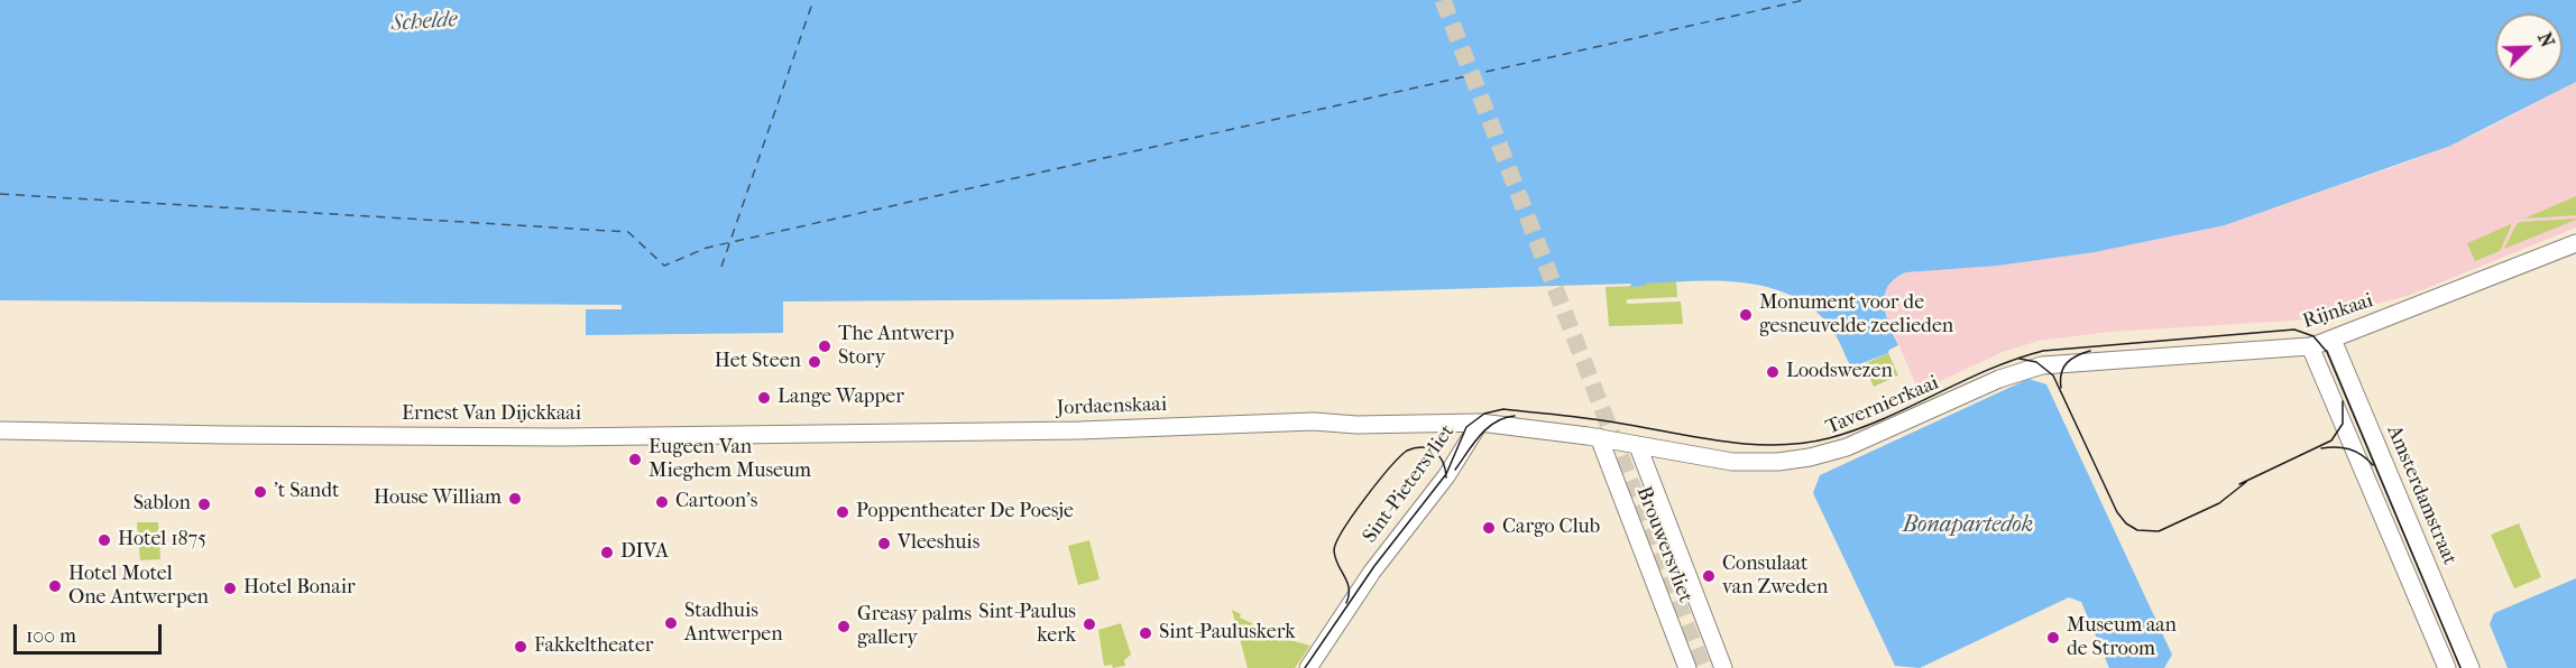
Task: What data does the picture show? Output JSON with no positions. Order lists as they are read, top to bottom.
{
  "streets": {
    "street": [
      "Rijnkaai",
      "Tavernierkaai",
      "Jordaenskaai",
      "Ernest Van Dijckkaai",
      "Sint-Pietersvliet",
      "Amsterdamstraat",
      "Brouwersvliet"
    ]
  },
  "crossings": [
    ["Rijnkaai", "Tavernierkaai"],
    ["Rijnkaai", "Amsterdamstraat"],
    ["Tavernierkaai", "Jordaenskaai"],
    ["Tavernierkaai", "Sint-Pietersvliet"],
    ["Tavernierkaai", "Brouwersvliet"],
    ["Jordaenskaai", "Ernest Van Dijckkaai"],
    ["Jordaenskaai", "Sint-Pietersvliet"]
  ],
  "water": ["Schelde", "Bonapartedok"],
  "places": [
    "Monument voor de gesneuvelde zeelieden",
    "The Antwerp Story",
    "Het Steen",
    "Loodswezen",
    "Lange Wapper",
    "Eugeen Van Mieghem Museum",
    "’t Sandt",
    "House William",
    "Cartoon's",
    "Sablon",
    "Poppentheater De Poesje",
    "Cargo Club",
    "Hotel 1875",
    "Vleeshuis",
    "DIVA",
    "Consulaat van Zweden",
    "Hotel Motel One Antwerpen",
    "Hotel Bonair",
    "Stadhuis Antwerpen",
    "Sint-Paulus kerk",
    "Greasy palms gallery",
    "Sint-Pauluskerk",
    "Museum aan de Stroom",
    "Fakkeltheater"
  ],
  "scale_bar": "100 m",
  "north": "top right"
}
